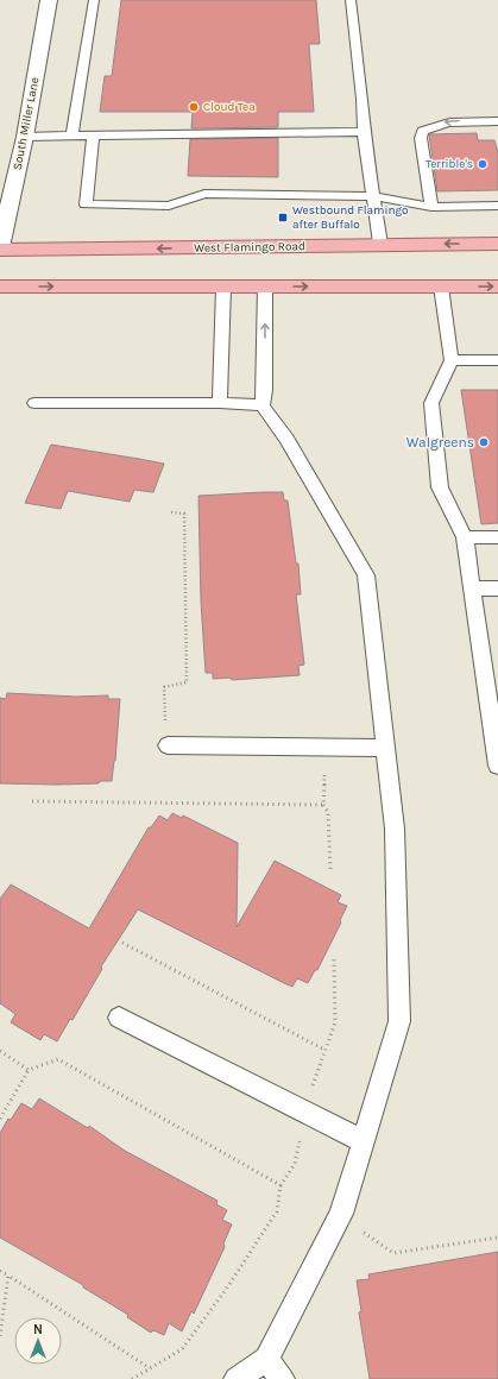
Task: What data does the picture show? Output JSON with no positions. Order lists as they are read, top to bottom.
{
  "streets": {
    "main road": ["West Flamingo Road"],
    "street": ["South Miller Lane"]
  },
  "crossings": [
    ["South Miller Lane", "West Flamingo Road"]
  ],
  "places": {
    "other": ["Cloud Tea", "Terrible's", "Walgreens"],
    "transit": ["Westbound Flamingo after Buffalo"]
  },
  "north": "top"
}
